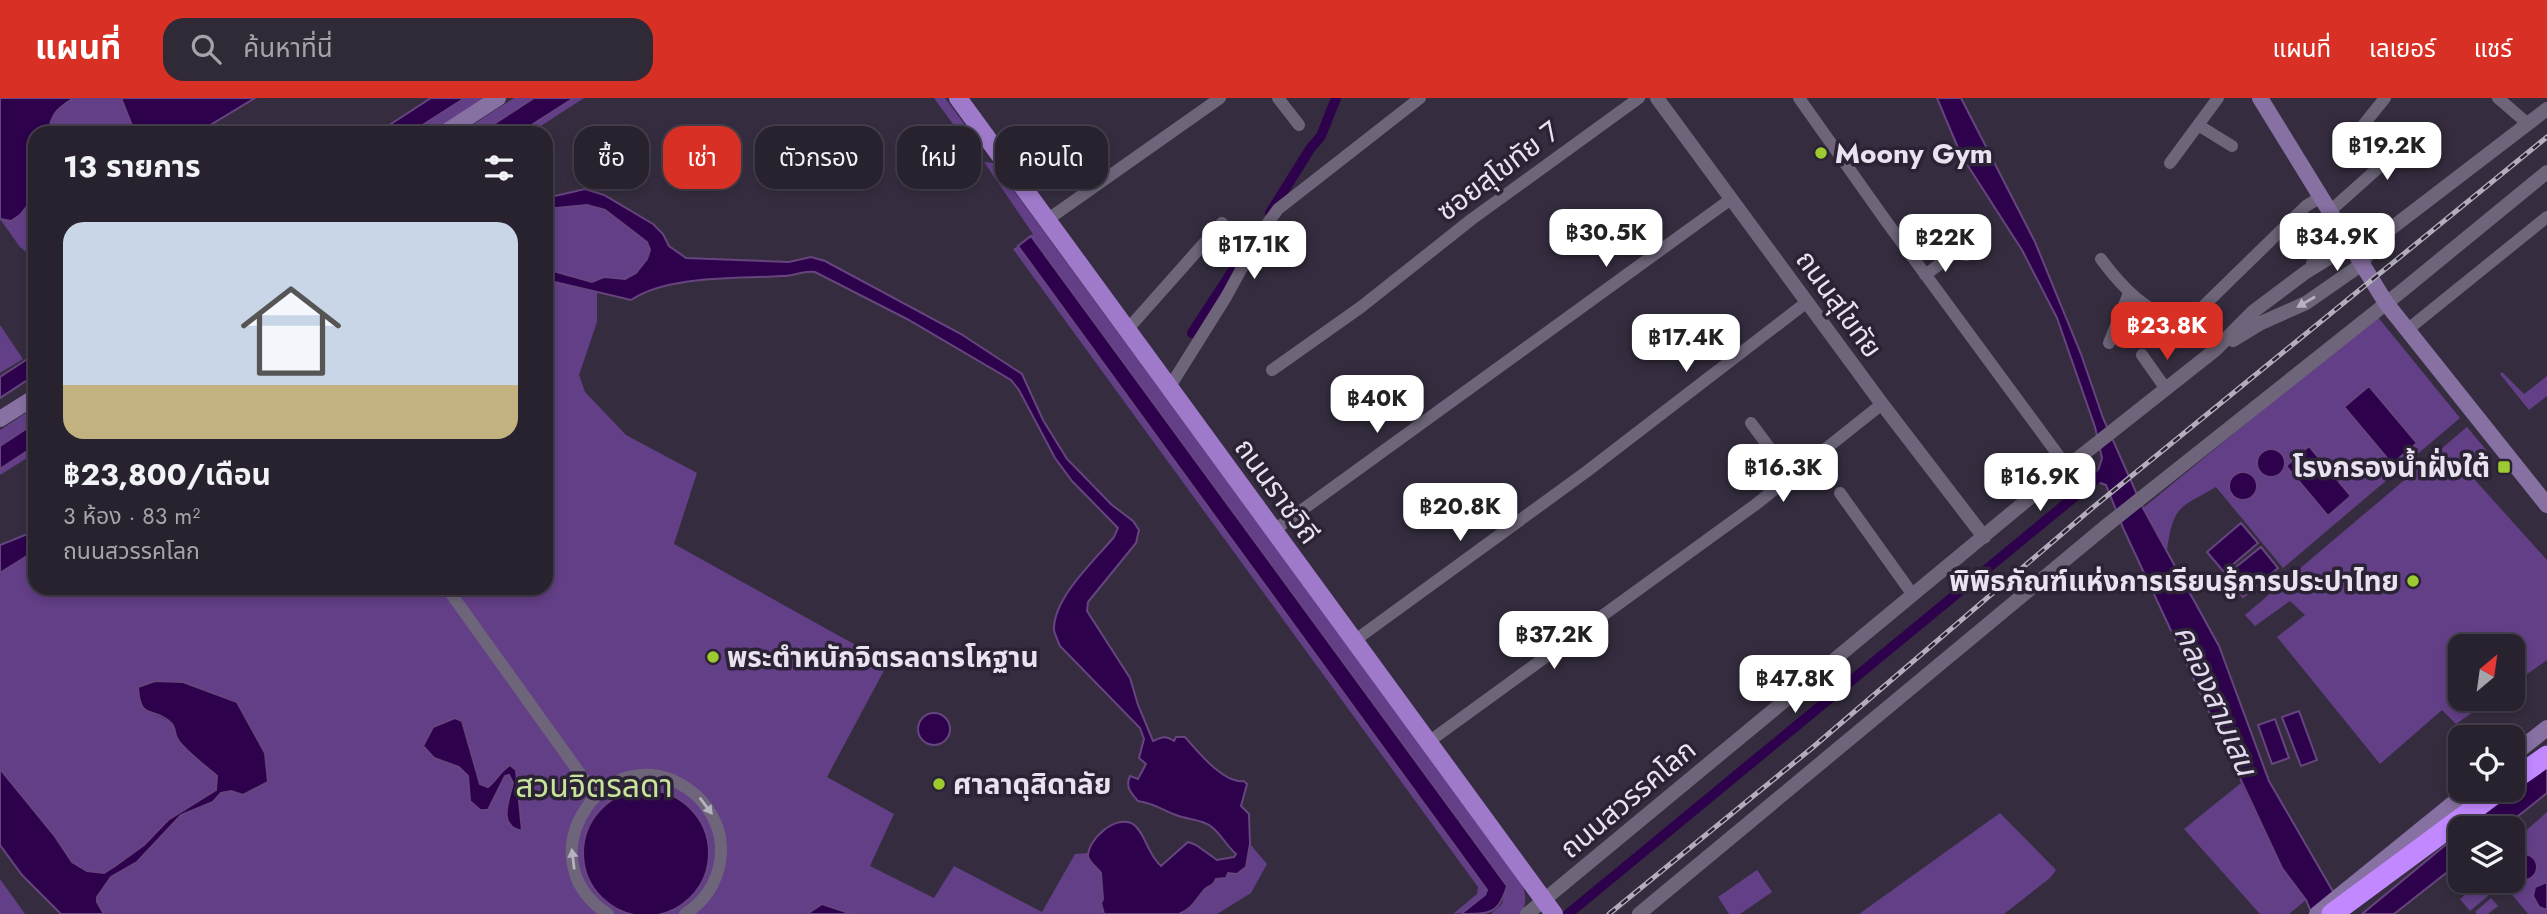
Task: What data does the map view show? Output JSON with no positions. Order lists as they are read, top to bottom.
{
  "streets": {
    "main road": ["ถนนราชวิถี"],
    "street": ["ซอยสุโขทัย 7", "ถนนสุโขทัย", "ถนนสวรรคโลก"]
  },
  "crossings": [
    ["ถนนสุโขทัย", "ถนนสวรรคโลก"],
    ["ถนนราชวิถี", "ถนนสวรรคโลก"]
  ],
  "districts": ["สวนจิตรลดา"],
  "water": ["คลองสามเสน"],
  "places": {
    "other": [
      "Moony Gym",
      "พิพิธภัณฑ์แห่งการเรียนรู้การประปาไทย",
      "พระตำหนักจิตรลดารโหฐาน",
      "ศาลาดุสิดาลัย"
    ],
    "transit": ["โรงกรองน้ำฝั่งใต้"]
  },
  "north": "top right",
  "page": {
    "header": "แผนที่",
    "search": "ค้นหาที่นี่",
    "nav": ["แผนที่", "เลเยอร์", "แชร์"],
    "price": [
      "฿19.2K",
      "฿30.5K",
      "฿34.9K",
      "฿22K",
      "฿17.1K",
      "฿23.8K",
      "฿17.4K",
      "฿40K",
      "฿16.3K",
      "฿16.9K",
      "฿20.8K",
      "฿37.2K",
      "฿47.8K"
    ],
    "chip": [
      "ซื้อ",
      "เช่า",
      "ตัวกรอง",
      "ใหม่",
      "คอนโด"
    ],
    "heading": "13 รายการ",
    "list": [
      {
        "name": "฿23,800/เดือน",
        "note": "3 ห้อง · 83 m² · ถนนสวรรคโลก"
      }
    ]
  }
}
